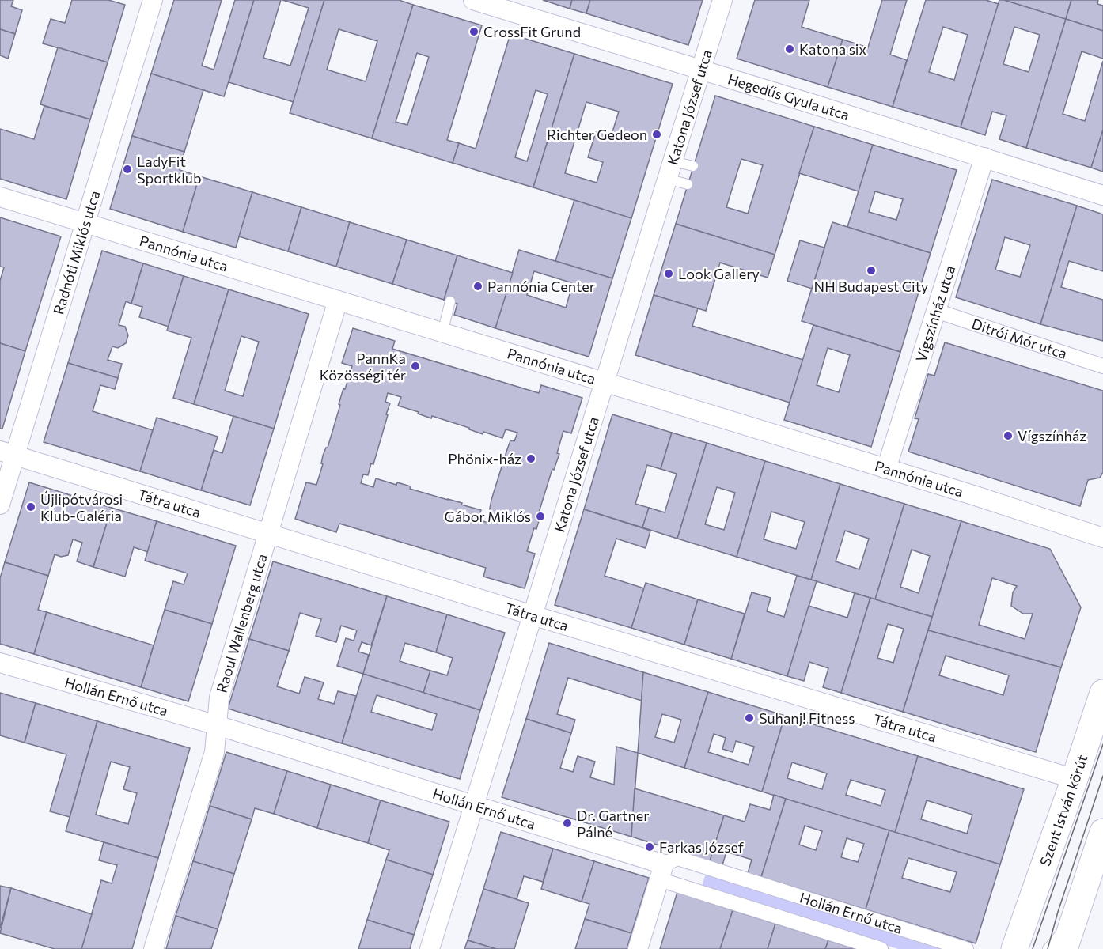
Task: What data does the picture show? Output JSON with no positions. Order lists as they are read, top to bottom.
{
  "streets": {
    "main road": ["Szent István körút"],
    "street": [
      "Hegedűs Gyula utca",
      "Katona József utca",
      "Radnóti Miklós utca",
      "Pannónia utca",
      "Vígszínház utca",
      "Ditrói Mór utca",
      "Tátra utca",
      "Raoul Wallenberg utca",
      "Hollán Ernő utca"
    ]
  },
  "crossings": [
    ["Hegedűs Gyula utca", "Katona József utca"],
    ["Hegedűs Gyula utca", "Vígszínház utca"],
    ["Katona József utca", "Pannónia utca"],
    ["Katona József utca", "Tátra utca"],
    ["Katona József utca", "Hollán Ernő utca"],
    ["Radnóti Miklós utca", "Pannónia utca"],
    ["Radnóti Miklós utca", "Tátra utca"],
    ["Pannónia utca", "Vígszínház utca"],
    ["Pannónia utca", "Raoul Wallenberg utca"],
    ["Vígszínház utca", "Ditrói Mór utca"],
    ["Tátra utca", "Raoul Wallenberg utca"],
    ["Tátra utca", "Szent István körút"],
    ["Raoul Wallenberg utca", "Hollán Ernő utca"]
  ],
  "places": [
    "CrossFit Grund",
    "Katona six",
    "Richter Gedeon",
    "LadyFit Sportklub",
    "NH Budapest City",
    "Look Gallery",
    "Pannónia Center",
    "PannKa Közösségi tér",
    "Vígszínház",
    "Phönix-ház",
    "Újlipótvárosi Klub-Galéria",
    "Gábor Miklós",
    "Suhanj! Fitness",
    "Dr. Gartner Pálné",
    "Farkas József"
  ]
}
